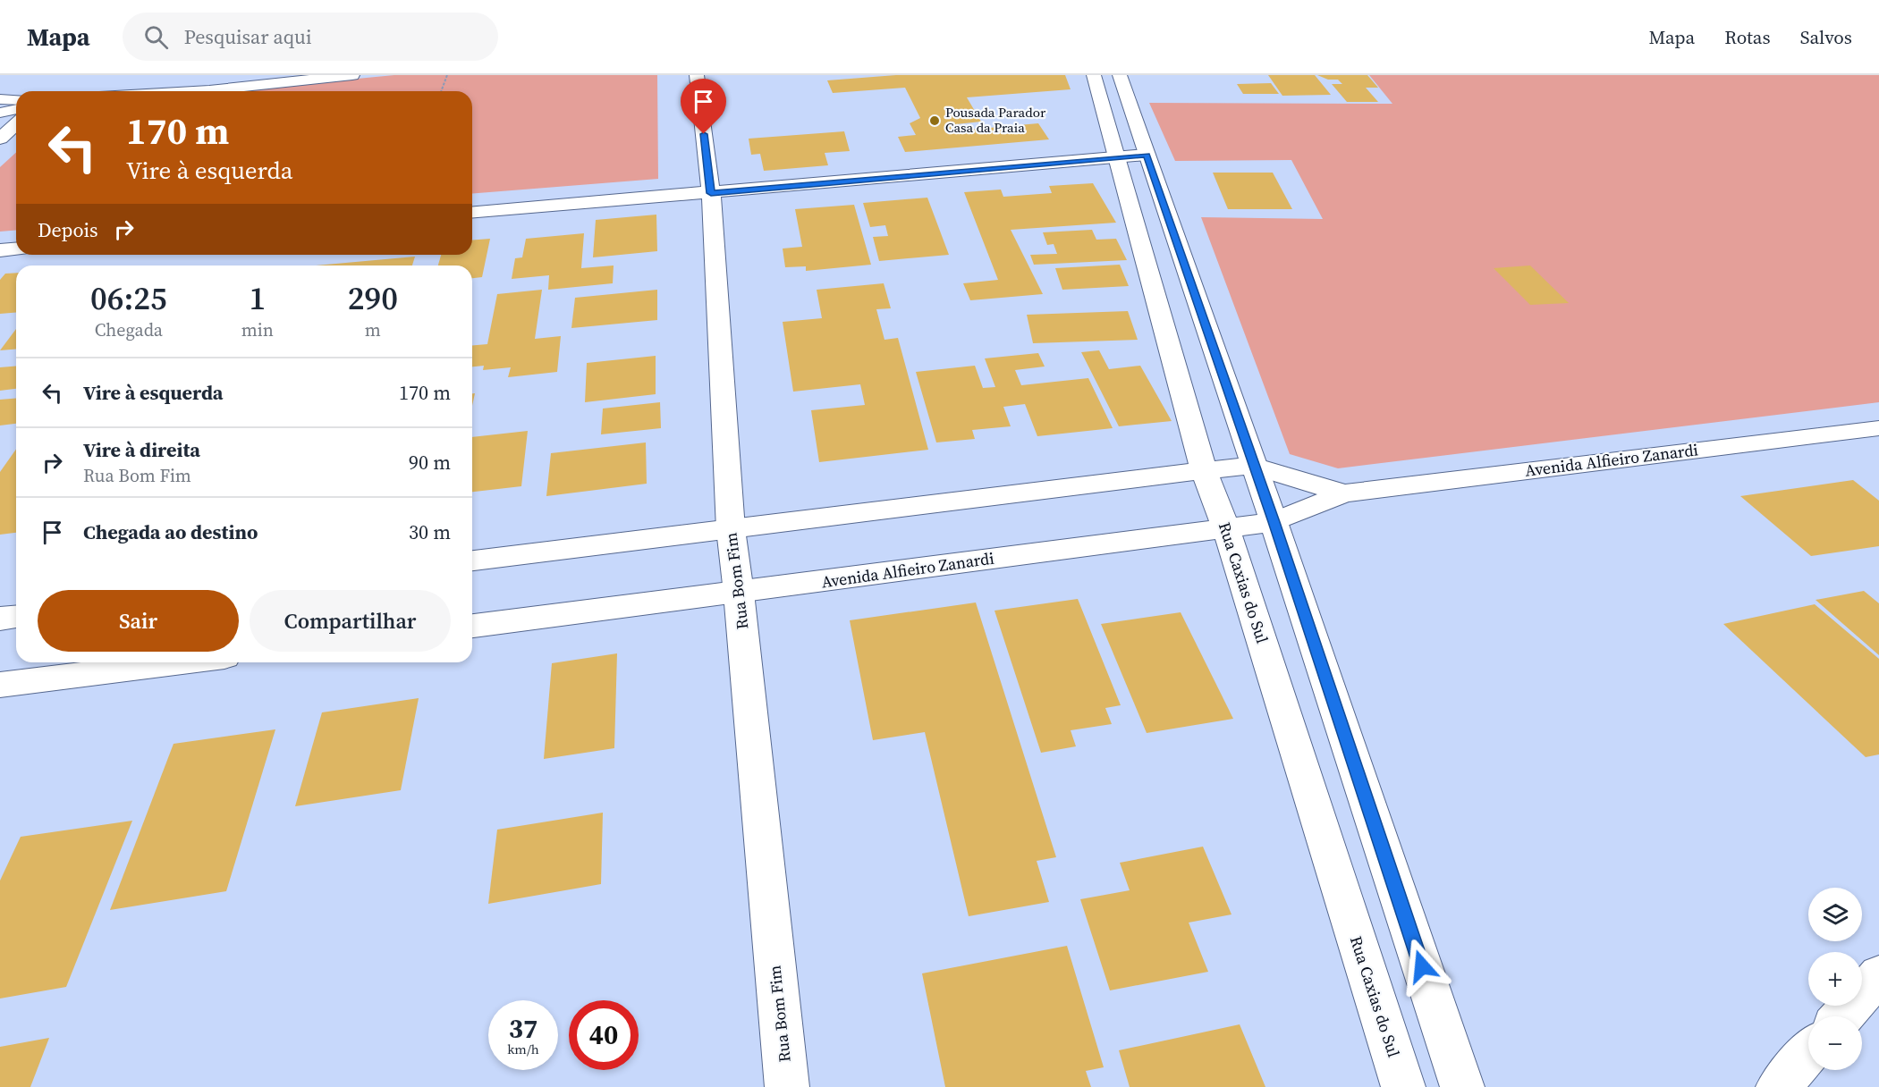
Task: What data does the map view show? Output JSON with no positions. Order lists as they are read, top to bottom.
{
  "streets": {
    "street": ["Avenida Alfieiro Zanardi", "Rua Bom Fim", "Rua Caxias do Sul"]
  },
  "crossings": [
    ["Avenida Alfieiro Zanardi", "Rua Bom Fim"],
    ["Avenida Alfieiro Zanardi", "Rua Caxias do Sul"]
  ],
  "places": ["Pousada Parador Casa da Praia"],
  "page": {
    "header": "Mapa",
    "search": "Pesquisar aqui",
    "nav": ["Mapa", "Rotas", "Salvos"],
    "turn": ["170 m", "Vire à esquerda"],
    "then": "Depois",
    "eta": [
      "06:25",
      "Chegada",
      "1",
      "min",
      "290",
      "m"
    ],
    "list": [
      {
        "name": "Vire à esquerda",
        "value": "170 m"
      },
      {
        "name": "Vire à direita",
        "note": "Rua Bom Fim",
        "value": "90 m"
      },
      {
        "name": "Chegada ao destino",
        "value": "30 m"
      }
    ],
    "buttons": ["Sair", "Compartilhar"],
    "map_buttons": ["+", "−"],
    "speed": "37 km/h",
    "limit": "40"
  }
}
